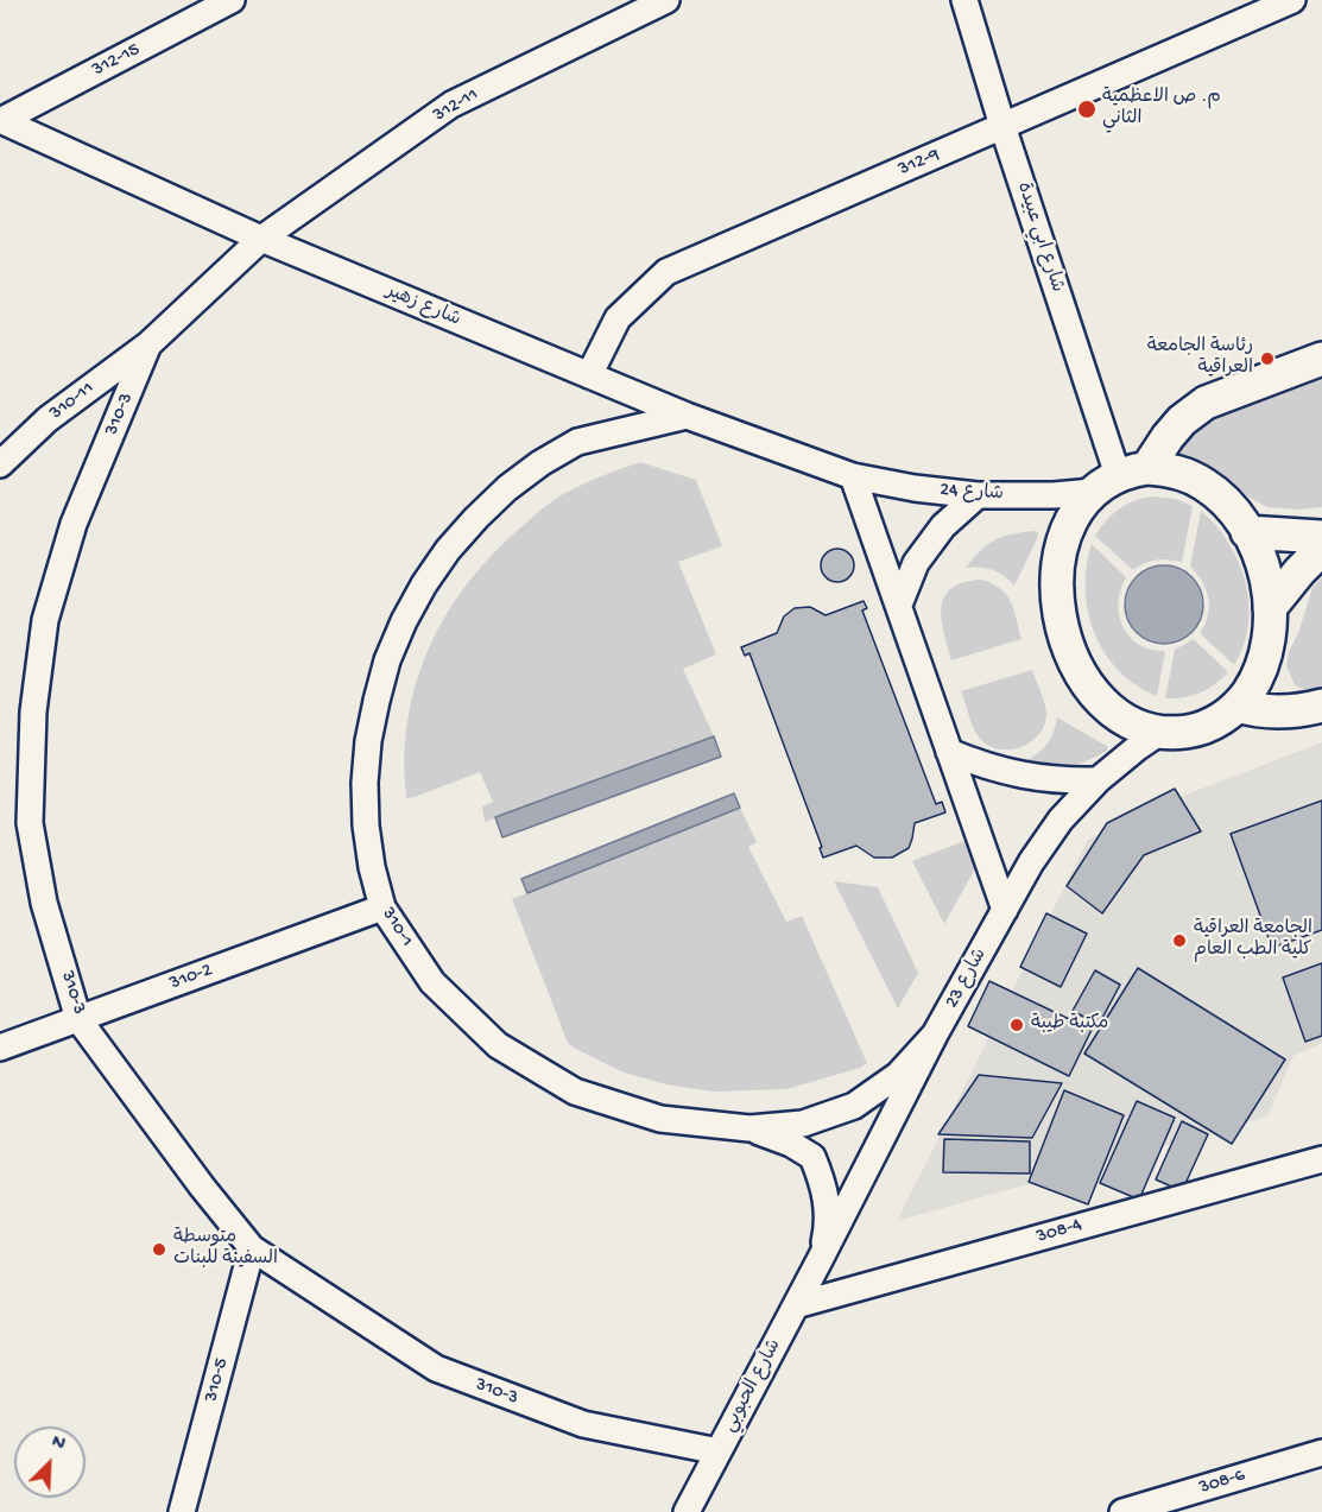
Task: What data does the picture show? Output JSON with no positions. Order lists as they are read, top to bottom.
{
  "streets": {
    "street": [
      "312-15",
      "312-11",
      "312-9",
      "شارع ابي عبيدة",
      "شارع زهير",
      "310-11",
      "310-3",
      "شارع 24",
      "310-1",
      "310-2",
      "شارع 23",
      "308-4",
      "310-5",
      "شارع الحبوبي",
      "308-6"
    ]
  },
  "crossings": [
    ["312-15", "شارع زهير"],
    ["312-11", "شارع زهير"],
    ["312-11", "310-3"],
    ["312-9", "شارع ابي عبيدة"],
    ["312-9", "شارع زهير"],
    ["شارع ابي عبيدة", "شارع 24"],
    ["شارع ابي عبيدة", "شارع 23"],
    ["شارع زهير", "310-3"],
    ["شارع زهير", "شارع 24"],
    ["شارع زهير", "310-1"],
    ["310-11", "310-3"],
    ["310-3", "310-2"],
    ["310-3", "310-5"],
    ["310-3", "شارع الحبوبي"],
    ["شارع 24", "شارع 23"],
    ["310-1", "310-2"],
    ["310-1", "شارع 23"],
    ["شارع 23", "شارع الحبوبي"],
    ["308-4", "شارع الحبوبي"]
  ],
  "places": [
    "م. ص الاعظمية الثاني",
    "رئاسة الجامعة العراقية",
    "الجامعة العراقية كلية الطب العام",
    "مكتبة طيبة",
    "متوسطة السفينة للبنات"
  ],
  "north": "top right"
}
